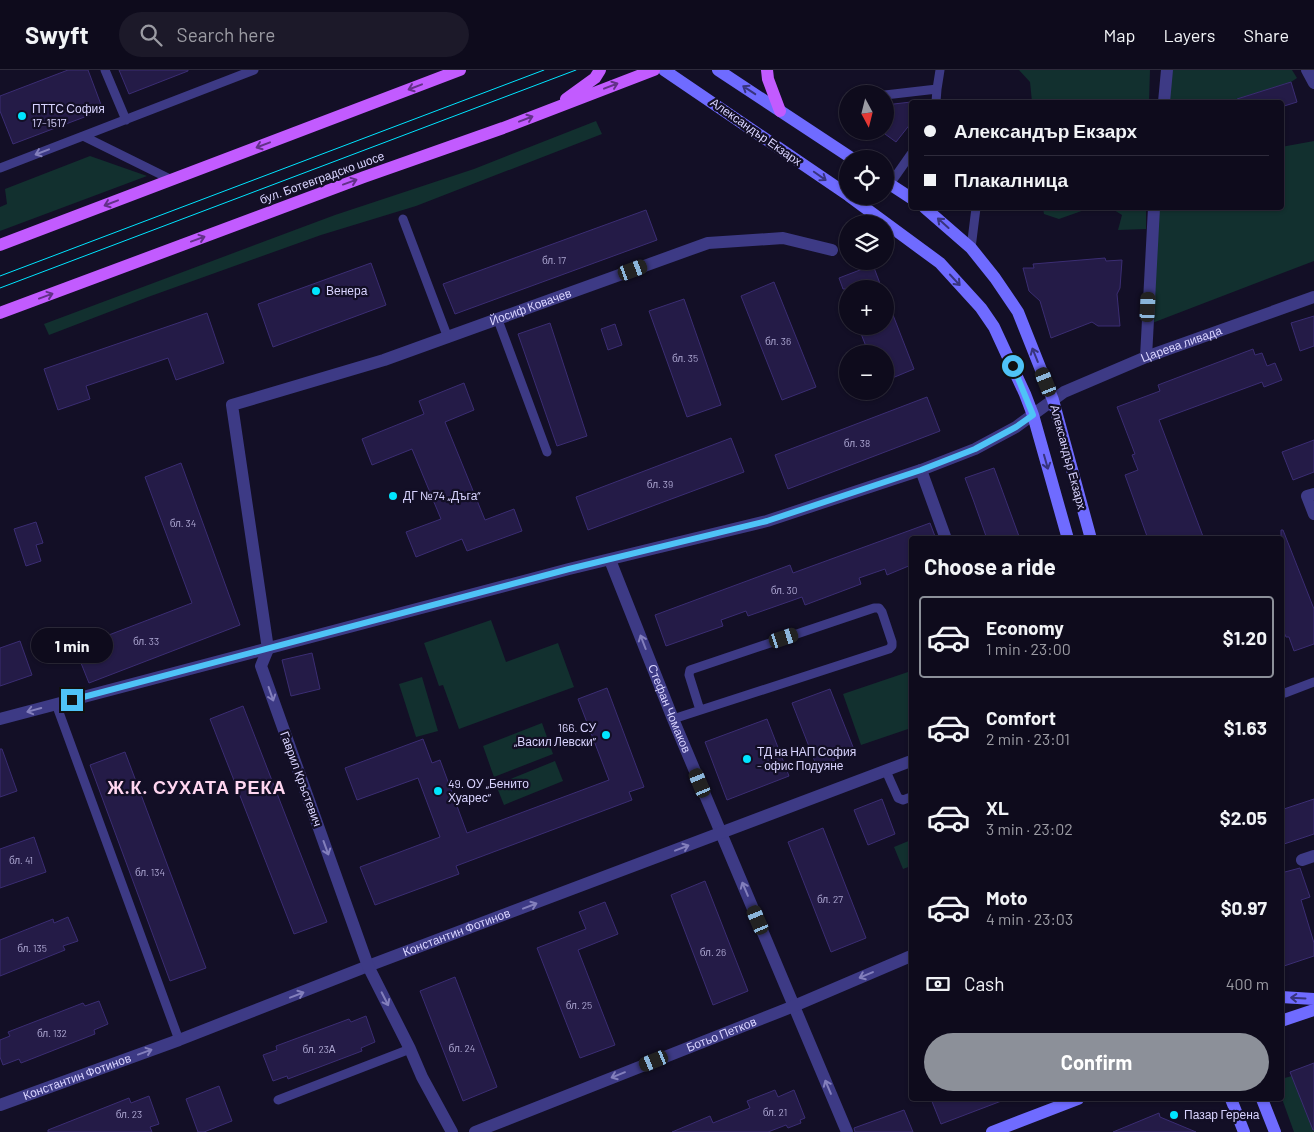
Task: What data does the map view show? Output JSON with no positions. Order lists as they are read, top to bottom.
{
  "streets": {
    "main road": ["бул. Ботевградско шосе"],
    "street": [
      "Александър Екзарх",
      "Йосиф Ковачев",
      "Царева ливада",
      "Стефан Чомаков",
      "Гаврил Кръстевич",
      "Константин Фотинов",
      "Ботьо Петков"
    ]
  },
  "crossings": [
    ["Александър Екзарх", "Царева ливада"],
    ["Йосиф Ковачев", "Гаврил Кръстевич"],
    ["Царева ливада", "Стефан Чомаков"],
    ["Царева ливада", "Гаврил Кръстевич"],
    ["Стефан Чомаков", "Константин Фотинов"],
    ["Стефан Чомаков", "Ботьо Петков"],
    ["Гаврил Кръстевич", "Константин Фотинов"]
  ],
  "one_way": [
    "Стефан Чомаков",
    "Гаврил Кръстевич",
    "Константин Фотинов",
    "Ботьо Петков"
  ],
  "districts": ["Ж.К. СУХАТА РЕКА"],
  "places": [
    "ПТТС София 17-1517",
    "Венера",
    "ДГ №74 „Дъга“",
    "166. СУ „Васил Левски”",
    "ТД на НАП София - офис Подуяне",
    "49. ОУ „Бенито Хуарес“",
    "Пазар Герена"
  ],
  "house_numbers": [
    "бл. 17",
    "бл. 36",
    "бл. 35",
    "бл. 38",
    "бл. 39",
    "бл. 34",
    "бл. 30",
    "бл. 33",
    "бл. 41",
    "бл. 134",
    "бл. 27",
    "бл. 135",
    "бл. 26",
    "бл. 25",
    "бл. 132",
    "бл. 24",
    "бл. 23А",
    "бл. 21",
    "бл. 23"
  ],
  "north": "bottom",
  "page": {
    "header": "Swyft",
    "search": "Search here",
    "nav": ["Map", "Layers", "Share"],
    "map_buttons": ["+", "−"],
    "banner": ["Александър Екзарх", "Плакалница"],
    "heading": "Choose a ride",
    "list": [
      {
        "name": "Economy",
        "note": "1 min · 23:00",
        "value": "$1.20"
      },
      {
        "name": "Comfort",
        "note": "2 min · 23:01",
        "value": "$1.63"
      },
      {
        "name": "XL",
        "note": "3 min · 23:02",
        "value": "$2.05"
      },
      {
        "name": "Moto",
        "note": "4 min · 23:03",
        "value": "$0.97"
      }
    ],
    "bubble": "1 min",
    "pay": ["Cash", "400 m"],
    "buttons": "Confirm"
  }
}
